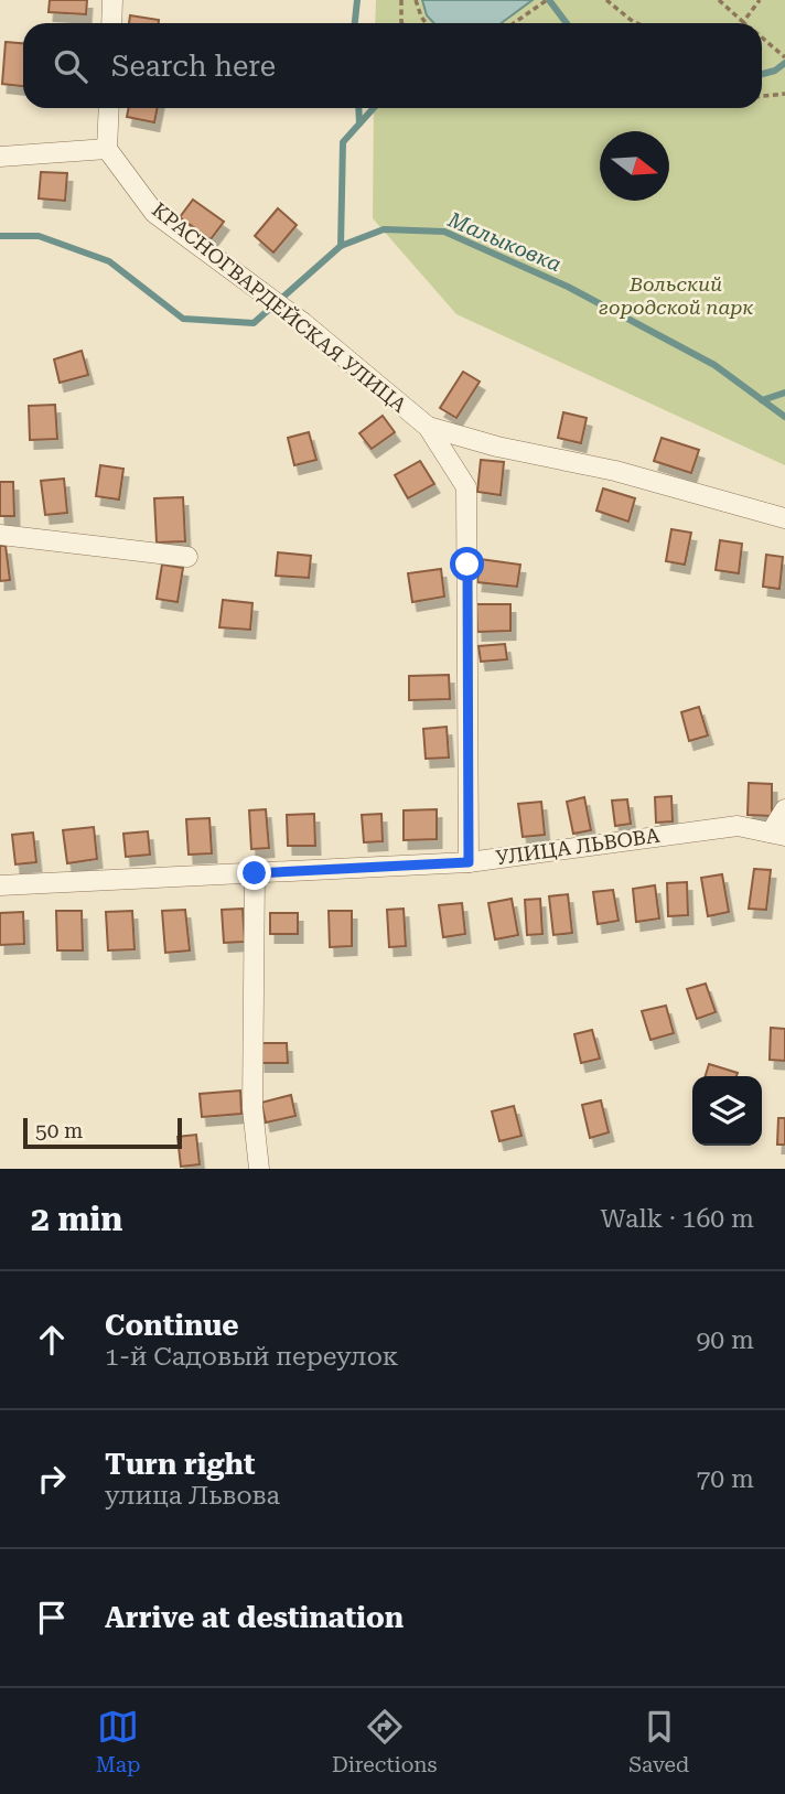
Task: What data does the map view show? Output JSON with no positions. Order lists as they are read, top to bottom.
{
  "streets": {
    "street": ["КРАСНОГВАРДЕЙСКАЯ УЛИЦА", "УЛИЦА ЛЬВОВА"]
  },
  "water": ["Малыковка"],
  "parks": ["Вольский городской парк"],
  "scale_bar": "50 m",
  "north": "right",
  "page": {
    "search": "Search here",
    "scale": "50 m",
    "heading": ["2 min", "Walk · 160 m"],
    "list": [
      ["Continue", "1-й Садовый переулок", "90 m"],
      ["Turn right", "улица Львова", "70 m"],
      "Arrive at destination"
    ],
    "nav": ["Map", "Directions", "Saved"]
  }
}
